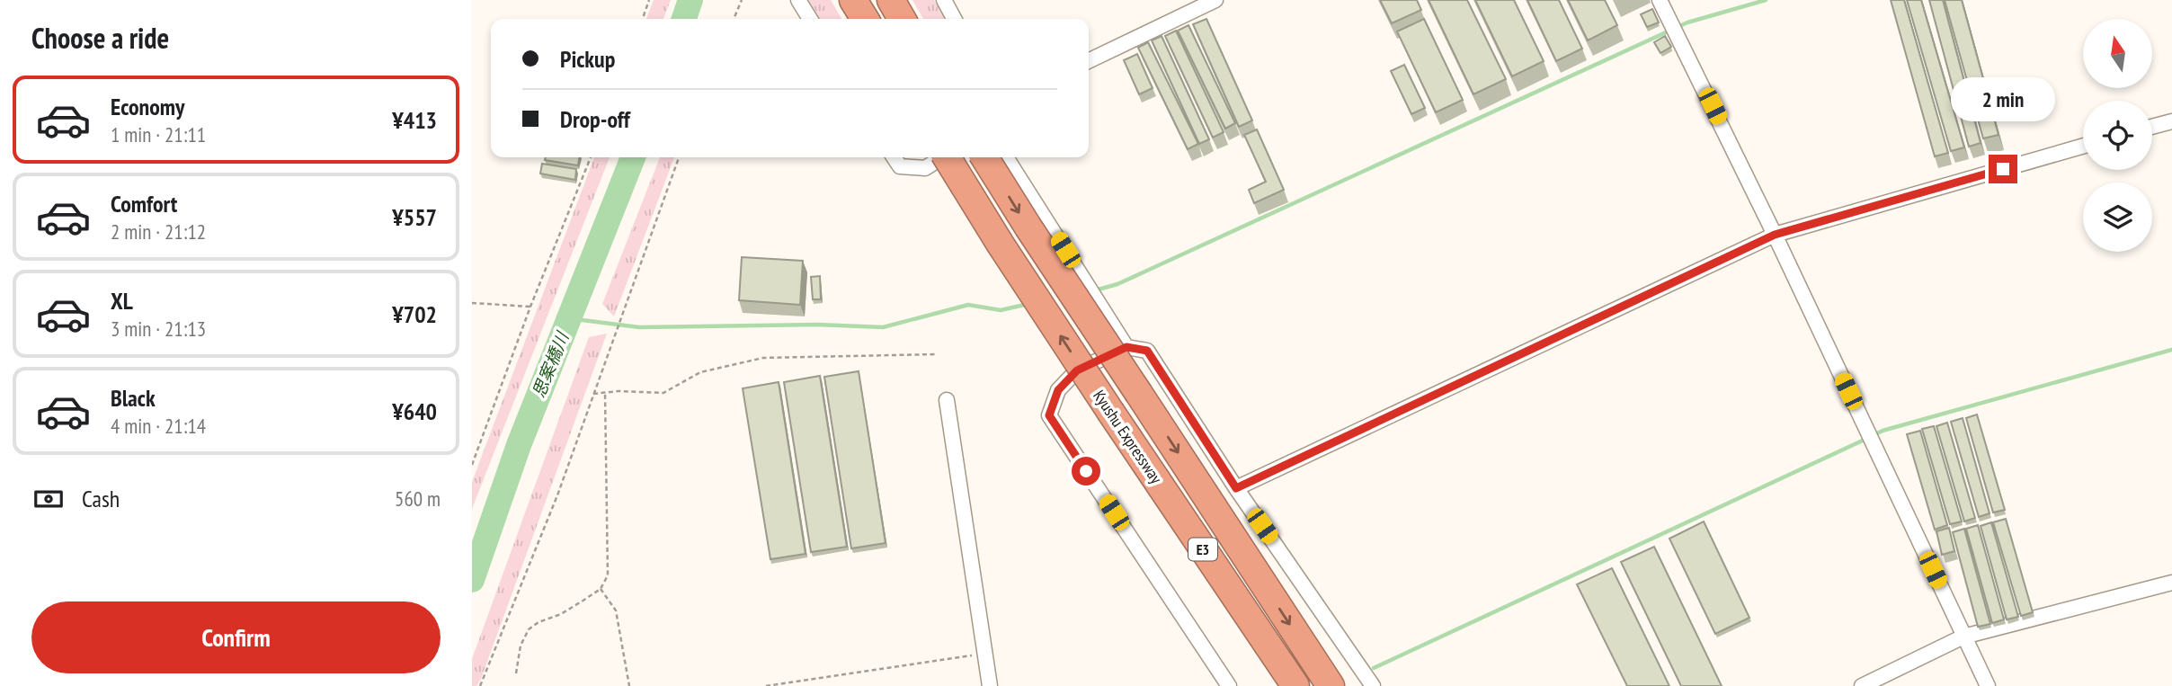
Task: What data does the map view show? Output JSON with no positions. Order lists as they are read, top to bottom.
{
  "streets": {
    "highway": ["Kyushu Expressway", "E3"]
  },
  "water": ["思案橋川"],
  "north": "top",
  "page": {
    "heading": "Choose a ride",
    "banner": ["Pickup", "Drop-off"],
    "list": [
      {
        "name": "Economy",
        "note": "1 min · 21:11",
        "value": "¥413"
      },
      {
        "name": "Comfort",
        "note": "2 min · 21:12",
        "value": "¥557"
      },
      {
        "name": "XL",
        "note": "3 min · 21:13",
        "value": "¥702"
      },
      {
        "name": "Black",
        "note": "4 min · 21:14",
        "value": "¥640"
      }
    ],
    "bubble": "2 min",
    "pay": ["Cash", "560 m"],
    "buttons": "Confirm"
  }
}
